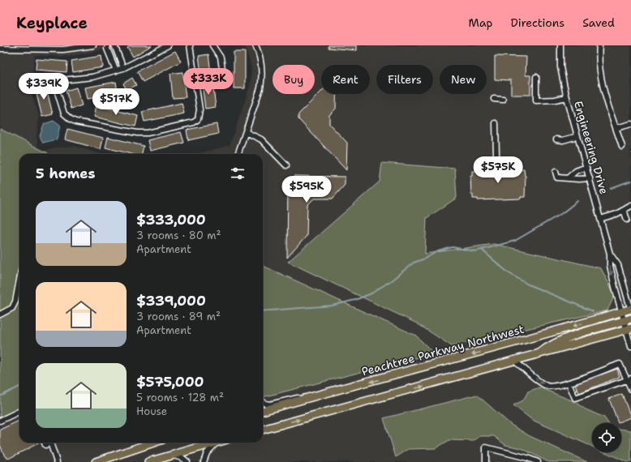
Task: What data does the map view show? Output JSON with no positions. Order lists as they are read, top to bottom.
{
  "streets": {
    "highway": ["Peachtree Parkway Northwest"],
    "street": ["Engineering Drive"]
  },
  "crossings": [
    ["Engineering Drive", "Peachtree Parkway Northwest"]
  ],
  "page": {
    "header": "Keyplace",
    "nav": ["Map", "Directions", "Saved"],
    "chip": [
      "Buy",
      "Rent",
      "Filters",
      "New"
    ],
    "price": [
      "$333K",
      "$339K",
      "$517K",
      "$575K",
      "$595K"
    ],
    "heading": "5 homes",
    "list": [
      {
        "name": "$333,000",
        "note": "3 rooms · 80 m² · Apartment"
      },
      {
        "name": "$339,000",
        "note": "3 rooms · 89 m² · Apartment"
      },
      {
        "name": "$575,000",
        "note": "5 rooms · 128 m² · House"
      }
    ]
  }
}
